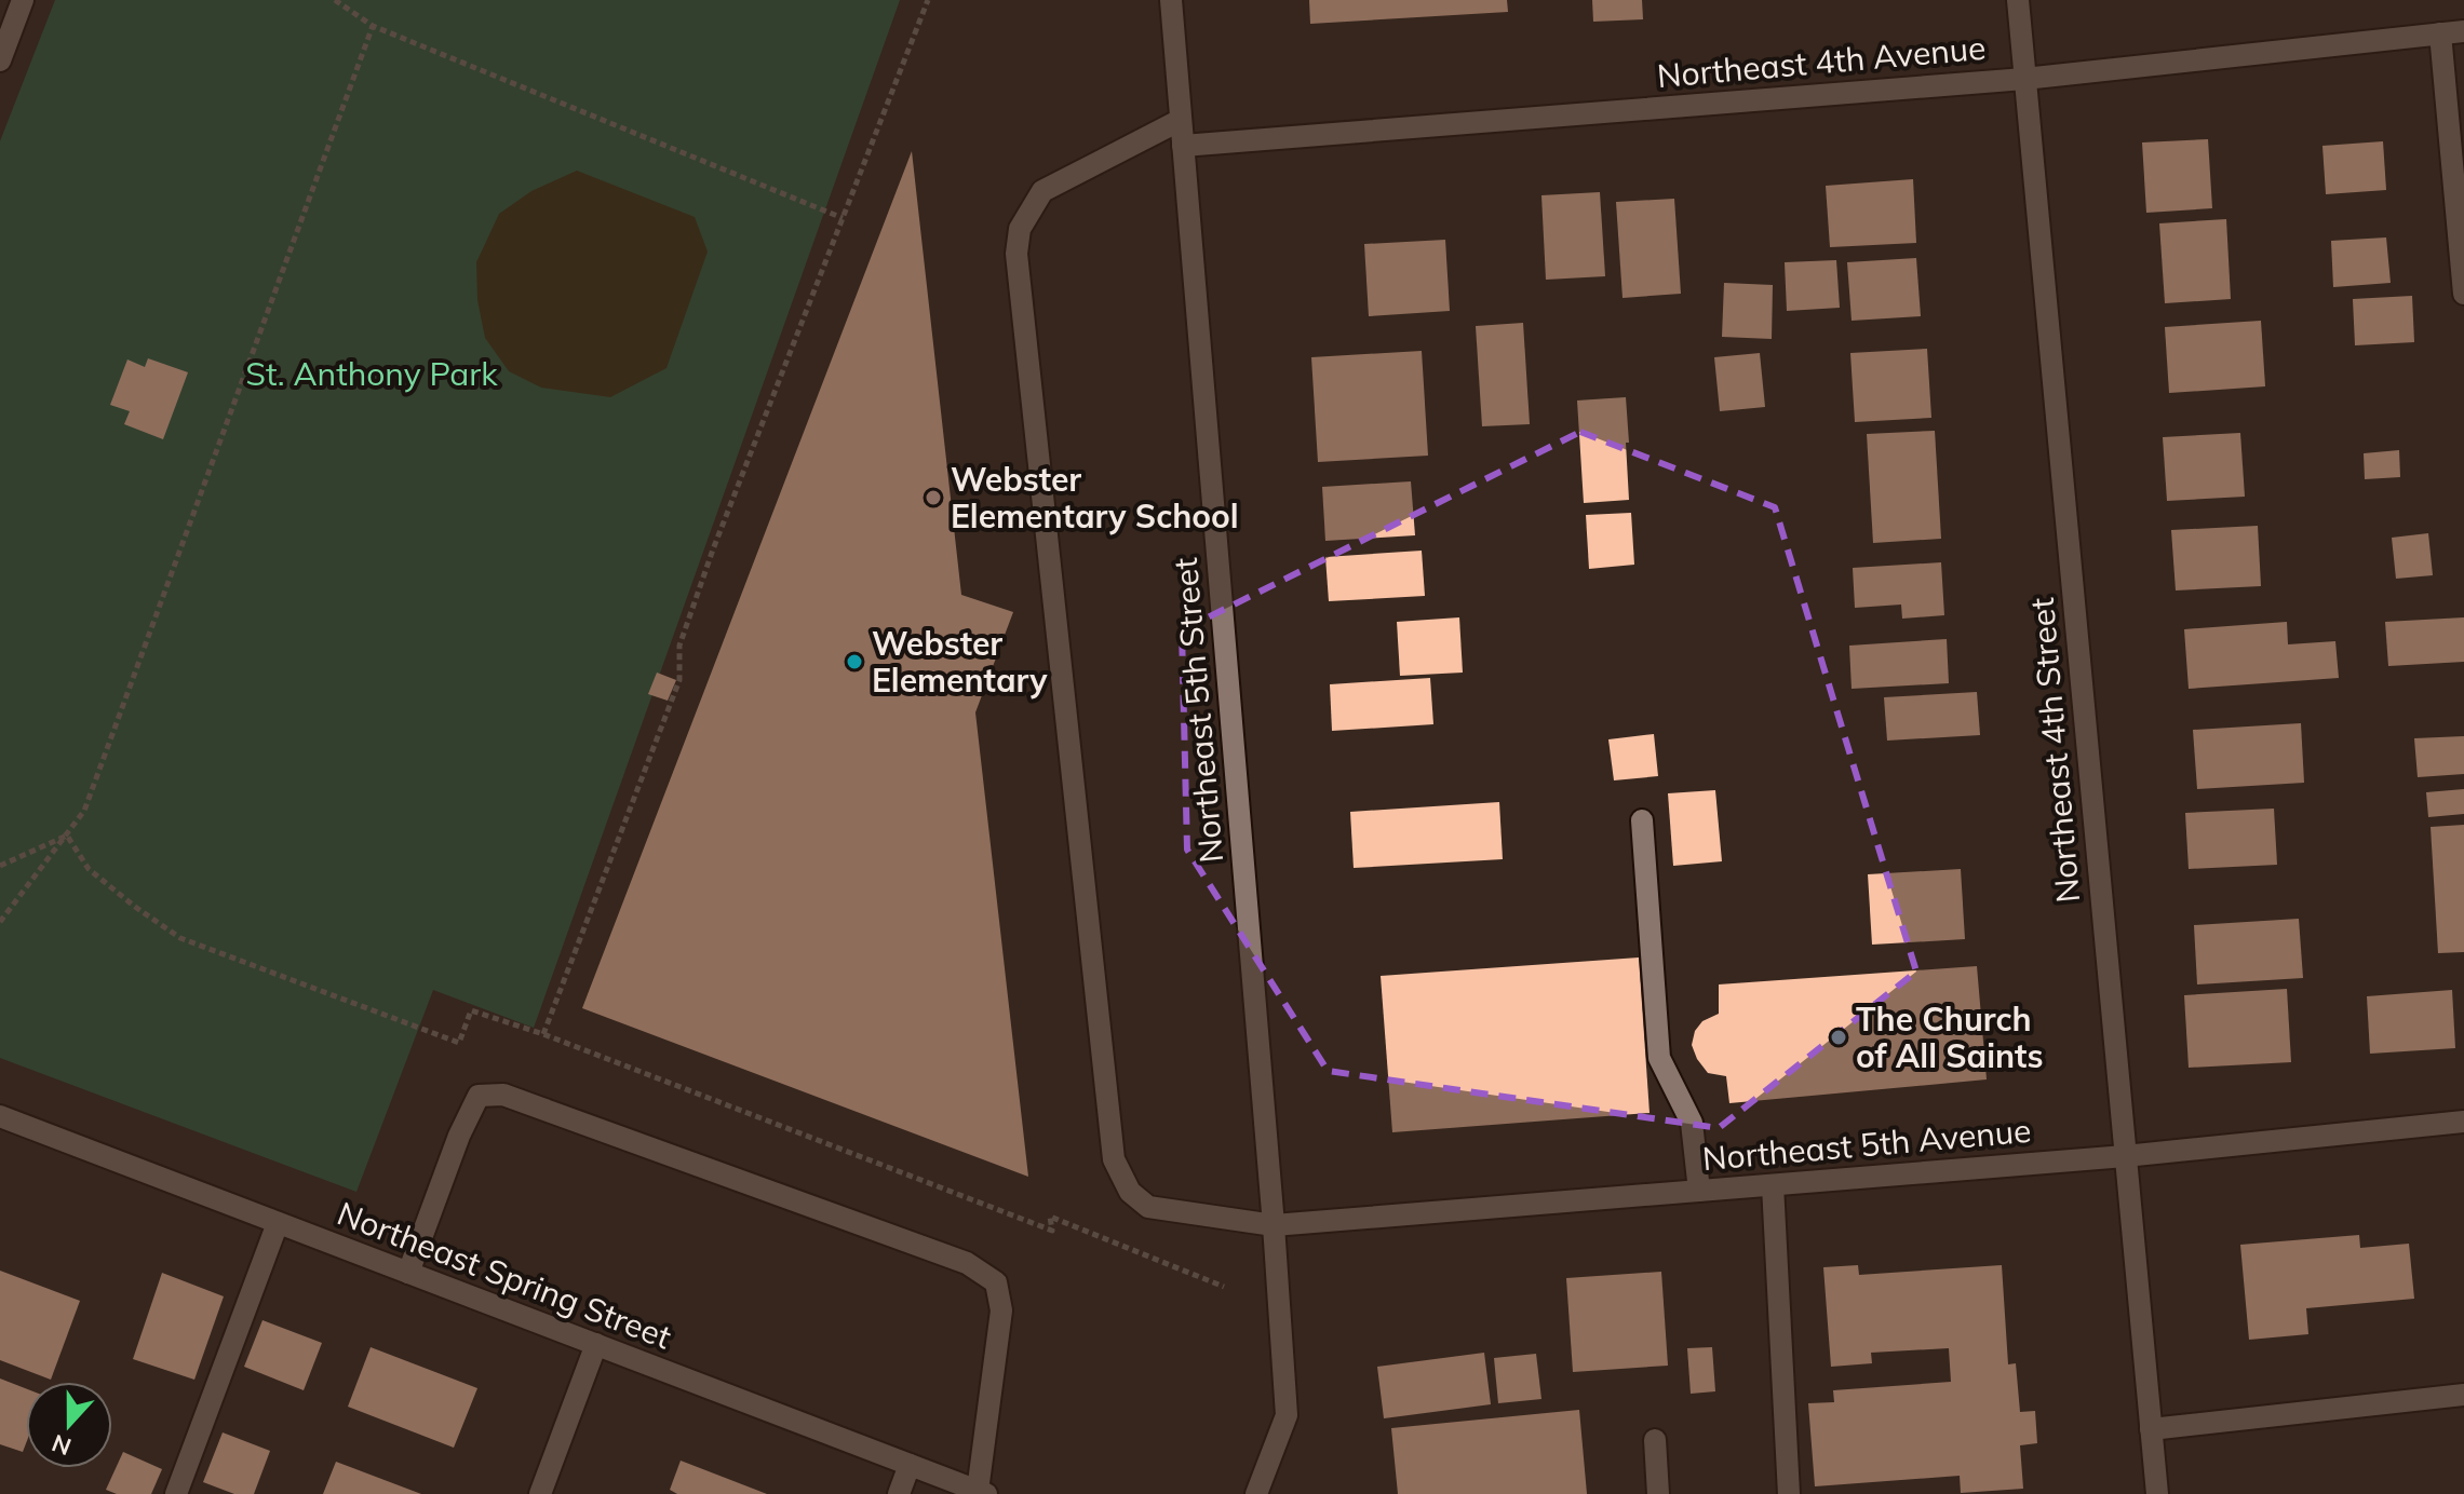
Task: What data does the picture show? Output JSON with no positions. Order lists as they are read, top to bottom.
{
  "streets": {
    "street": [
      "Northeast 4th Avenue",
      "Northeast 5th Street",
      "Northeast 4th Street",
      "Northeast 5th Avenue",
      "Northeast Spring Street"
    ]
  },
  "crossings": [
    ["Northeast 4th Avenue", "Northeast 5th Street"],
    ["Northeast 4th Avenue", "Northeast 4th Street"],
    ["Northeast 5th Street", "Northeast 5th Avenue"],
    ["Northeast 4th Street", "Northeast 5th Avenue"]
  ],
  "parks": ["St. Anthony Park"],
  "places": ["Webster Elementary School", "Webster Elementary", "The Church of All Saints"],
  "north": "bottom"
}
